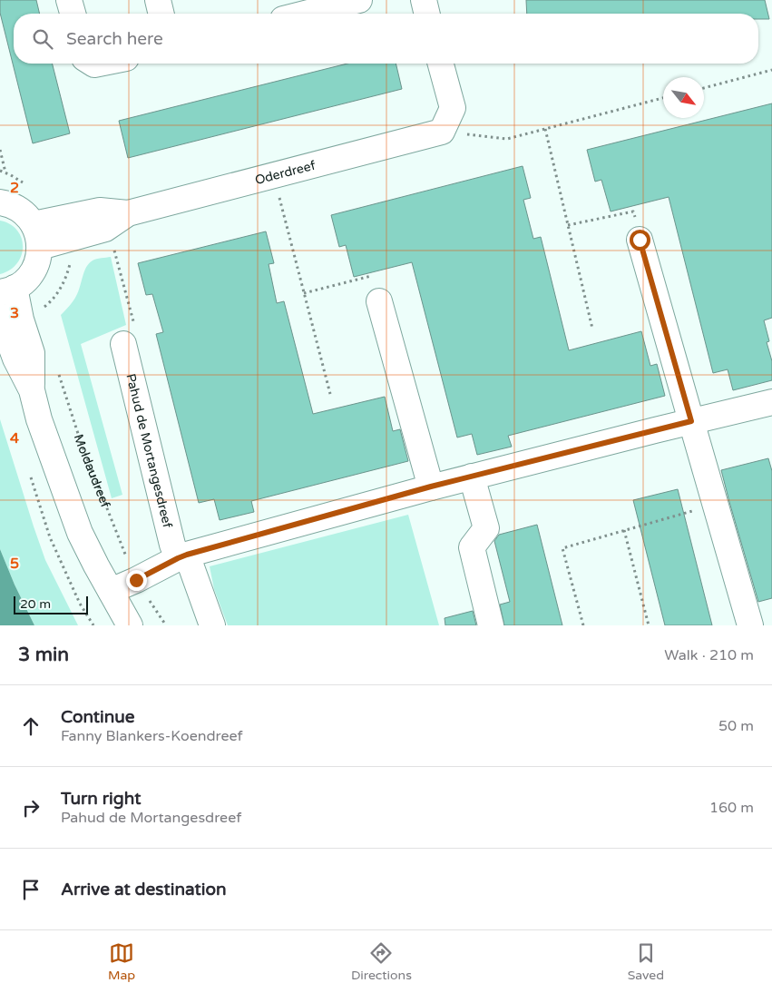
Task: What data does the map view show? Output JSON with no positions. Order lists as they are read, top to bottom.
{
  "streets": {
    "street": ["Oderdreef", "Pahud de Mortangesdreef"],
    "path": ["Moldaudreef"]
  },
  "scale_bar": "20 m",
  "north": "bottom right",
  "page": {
    "search": "Search here",
    "scale": "20 m",
    "heading": ["3 min", "Walk · 210 m"],
    "list": [
      ["Continue", "Fanny Blankers-Koendreef", "50 m"],
      ["Turn right", "Pahud de Mortangesdreef", "160 m"],
      "Arrive at destination"
    ],
    "nav": ["Map", "Directions", "Saved"]
  },
  "grid": {
    "rows": [
      "2",
      "3",
      "4",
      "5"
    ]
  }
}
